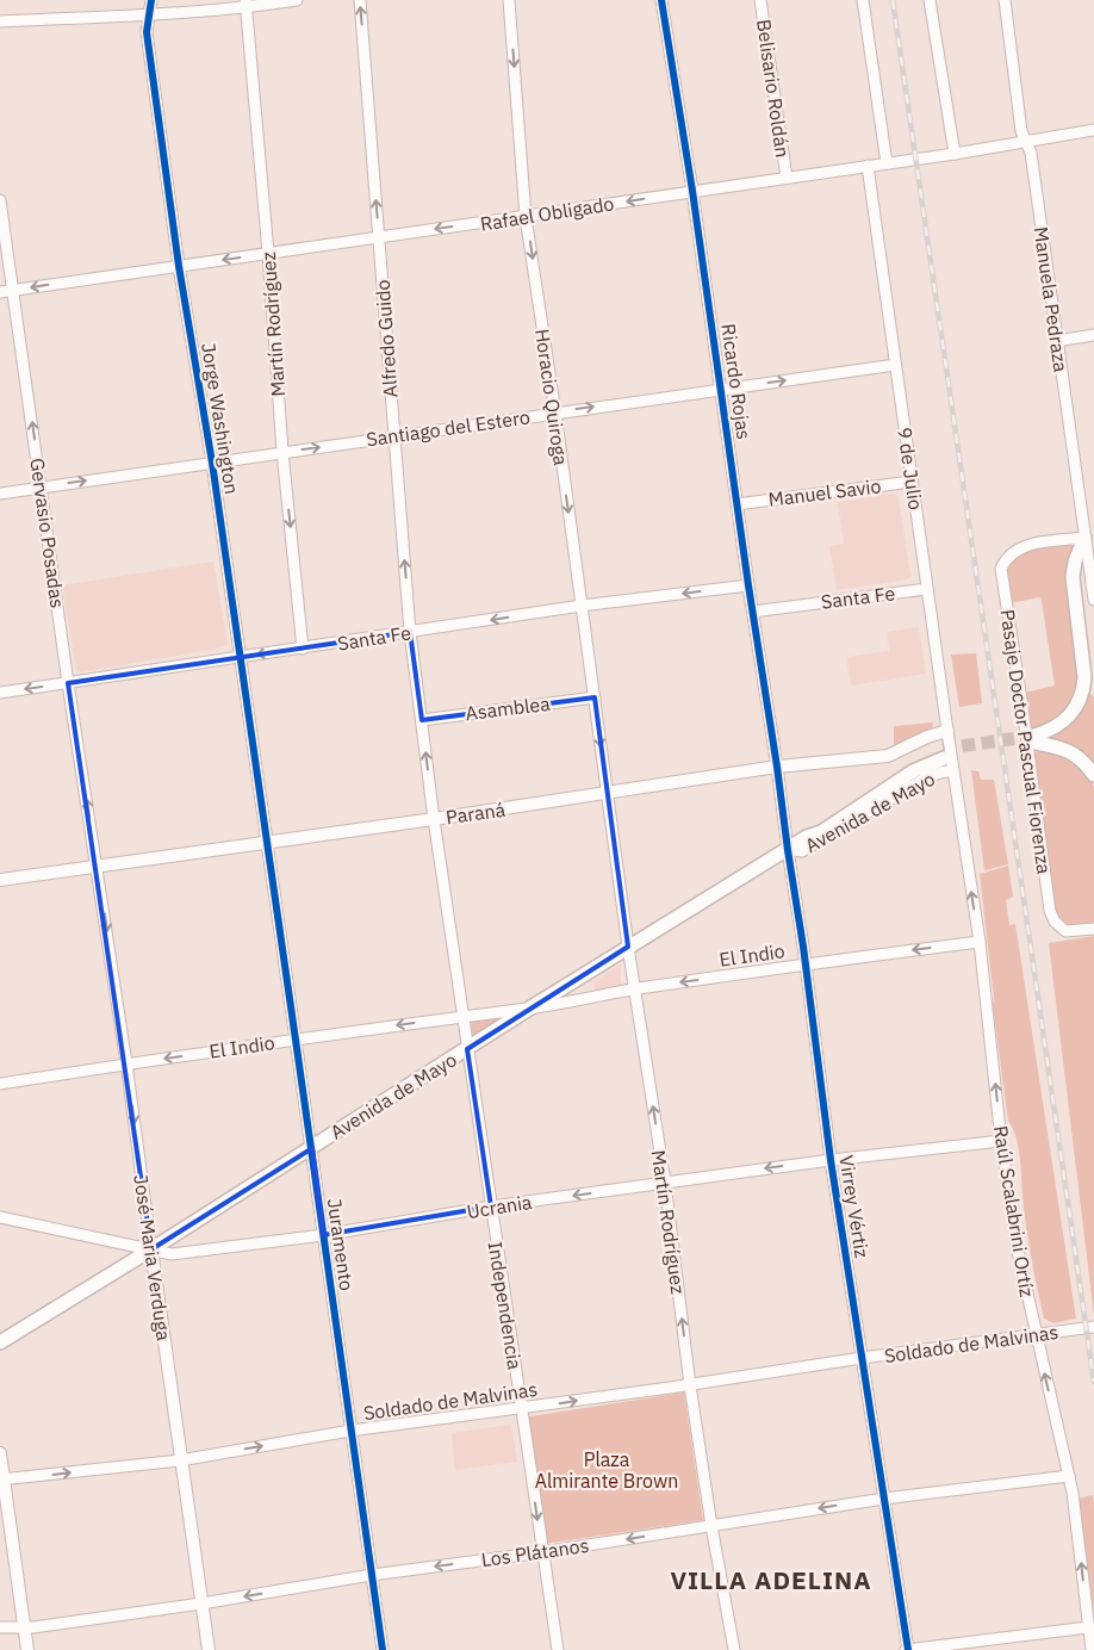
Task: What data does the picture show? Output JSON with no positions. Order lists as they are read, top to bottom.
{
  "streets": {
    "main road": ["Avenida de Mayo"],
    "street": [
      "Belisario Roldán",
      "Rafael Obligado",
      "Manuela Pedraza",
      "Martín Rodríguez",
      "Alfredo Guido",
      "Ricardo Rojas",
      "Horacio Quiroga",
      "Jorge Washington",
      "Santiago del Estero",
      "9 de Julio",
      "Manuel Savio",
      "Gervasio Posadas",
      "Santa Fe",
      "Asamblea",
      "Pasaje Doctor Pascual Fiorenza",
      "Paraná",
      "El Indio",
      "Ucrania",
      "Virrey Vértiz",
      "Raúl Scalabrini Ortíz",
      "Juramento",
      "José Maria Verduga",
      "Independencia",
      "Soldado de Malvinas",
      "Los Plátanos"
    ]
  },
  "crossings": [
    ["Belisario Roldán", "Rafael Obligado"],
    ["Rafael Obligado", "Manuela Pedraza"],
    ["Rafael Obligado", "Martín Rodríguez"],
    ["Rafael Obligado", "Alfredo Guido"],
    ["Rafael Obligado", "Ricardo Rojas"],
    ["Rafael Obligado", "Horacio Quiroga"],
    ["Rafael Obligado", "Jorge Washington"],
    ["Rafael Obligado", "9 de Julio"],
    ["Rafael Obligado", "Gervasio Posadas"],
    ["Manuela Pedraza", "Pasaje Doctor Pascual Fiorenza"],
    ["Martín Rodríguez", "Horacio Quiroga"],
    ["Martín Rodríguez", "Santiago del Estero"],
    ["Martín Rodríguez", "Santa Fe"],
    ["Martín Rodríguez", "Avenida de Mayo"],
    ["Martín Rodríguez", "Paraná"],
    ["Martín Rodríguez", "El Indio"],
    ["Martín Rodríguez", "Ucrania"],
    ["Martín Rodríguez", "Soldado de Malvinas"],
    ["Martín Rodríguez", "Los Plátanos"],
    ["Alfredo Guido", "Santiago del Estero"],
    ["Alfredo Guido", "Santa Fe"],
    ["Alfredo Guido", "Asamblea"],
    ["Alfredo Guido", "Paraná"],
    ["Alfredo Guido", "Independencia"],
    ["Ricardo Rojas", "Santiago del Estero"],
    ["Ricardo Rojas", "Manuel Savio"],
    ["Ricardo Rojas", "Santa Fe"],
    ["Ricardo Rojas", "Paraná"],
    ["Ricardo Rojas", "Virrey Vértiz"],
    ["Horacio Quiroga", "Santiago del Estero"],
    ["Horacio Quiroga", "Santa Fe"],
    ["Horacio Quiroga", "Asamblea"],
    ["Horacio Quiroga", "Paraná"],
    ["Jorge Washington", "Santiago del Estero"],
    ["Jorge Washington", "Santa Fe"],
    ["Jorge Washington", "Paraná"],
    ["Jorge Washington", "Juramento"],
    ["Santiago del Estero", "9 de Julio"],
    ["Santiago del Estero", "Gervasio Posadas"],
    ["9 de Julio", "Manuel Savio"],
    ["9 de Julio", "Santa Fe"],
    ["9 de Julio", "Avenida de Mayo"],
    ["9 de Julio", "Paraná"],
    ["9 de Julio", "Raúl Scalabrini Ortíz"],
    ["Gervasio Posadas", "Santa Fe"],
    ["Gervasio Posadas", "Paraná"],
    ["Gervasio Posadas", "José Maria Verduga"],
    ["Avenida de Mayo", "El Indio"],
    ["Avenida de Mayo", "Ucrania"],
    ["Avenida de Mayo", "Virrey Vértiz"],
    ["Avenida de Mayo", "Raúl Scalabrini Ortíz"],
    ["Avenida de Mayo", "Juramento"],
    ["Avenida de Mayo", "José Maria Verduga"],
    ["Avenida de Mayo", "Independencia"],
    ["Paraná", "Virrey Vértiz"],
    ["Paraná", "Juramento"],
    ["Paraná", "José Maria Verduga"],
    ["Paraná", "Independencia"],
    ["El Indio", "Virrey Vértiz"],
    ["El Indio", "Raúl Scalabrini Ortíz"],
    ["El Indio", "Juramento"],
    ["El Indio", "José Maria Verduga"],
    ["El Indio", "Independencia"],
    ["Ucrania", "Virrey Vértiz"],
    ["Ucrania", "Raúl Scalabrini Ortíz"],
    ["Ucrania", "Juramento"],
    ["Ucrania", "José Maria Verduga"],
    ["Ucrania", "Independencia"],
    ["Virrey Vértiz", "Soldado de Malvinas"],
    ["Virrey Vértiz", "Los Plátanos"],
    ["Raúl Scalabrini Ortíz", "Soldado de Malvinas"],
    ["Raúl Scalabrini Ortíz", "Los Plátanos"],
    ["Juramento", "Soldado de Malvinas"],
    ["Juramento", "Los Plátanos"],
    ["José Maria Verduga", "Soldado de Malvinas"],
    ["José Maria Verduga", "Los Plátanos"],
    ["Independencia", "Soldado de Malvinas"],
    ["Independencia", "Los Plátanos"]
  ],
  "one_way": [
    "Rafael Obligado",
    "Alfredo Guido",
    "Horacio Quiroga",
    "Santiago del Estero",
    "Gervasio Posadas",
    "Santa Fe",
    "El Indio",
    "Raúl Scalabrini Ortíz",
    "José Maria Verduga",
    "Soldado de Malvinas",
    "Los Plátanos"
  ],
  "districts": ["VILLA ADELINA"],
  "parks": ["Plaza Almirante Brown"]
}
